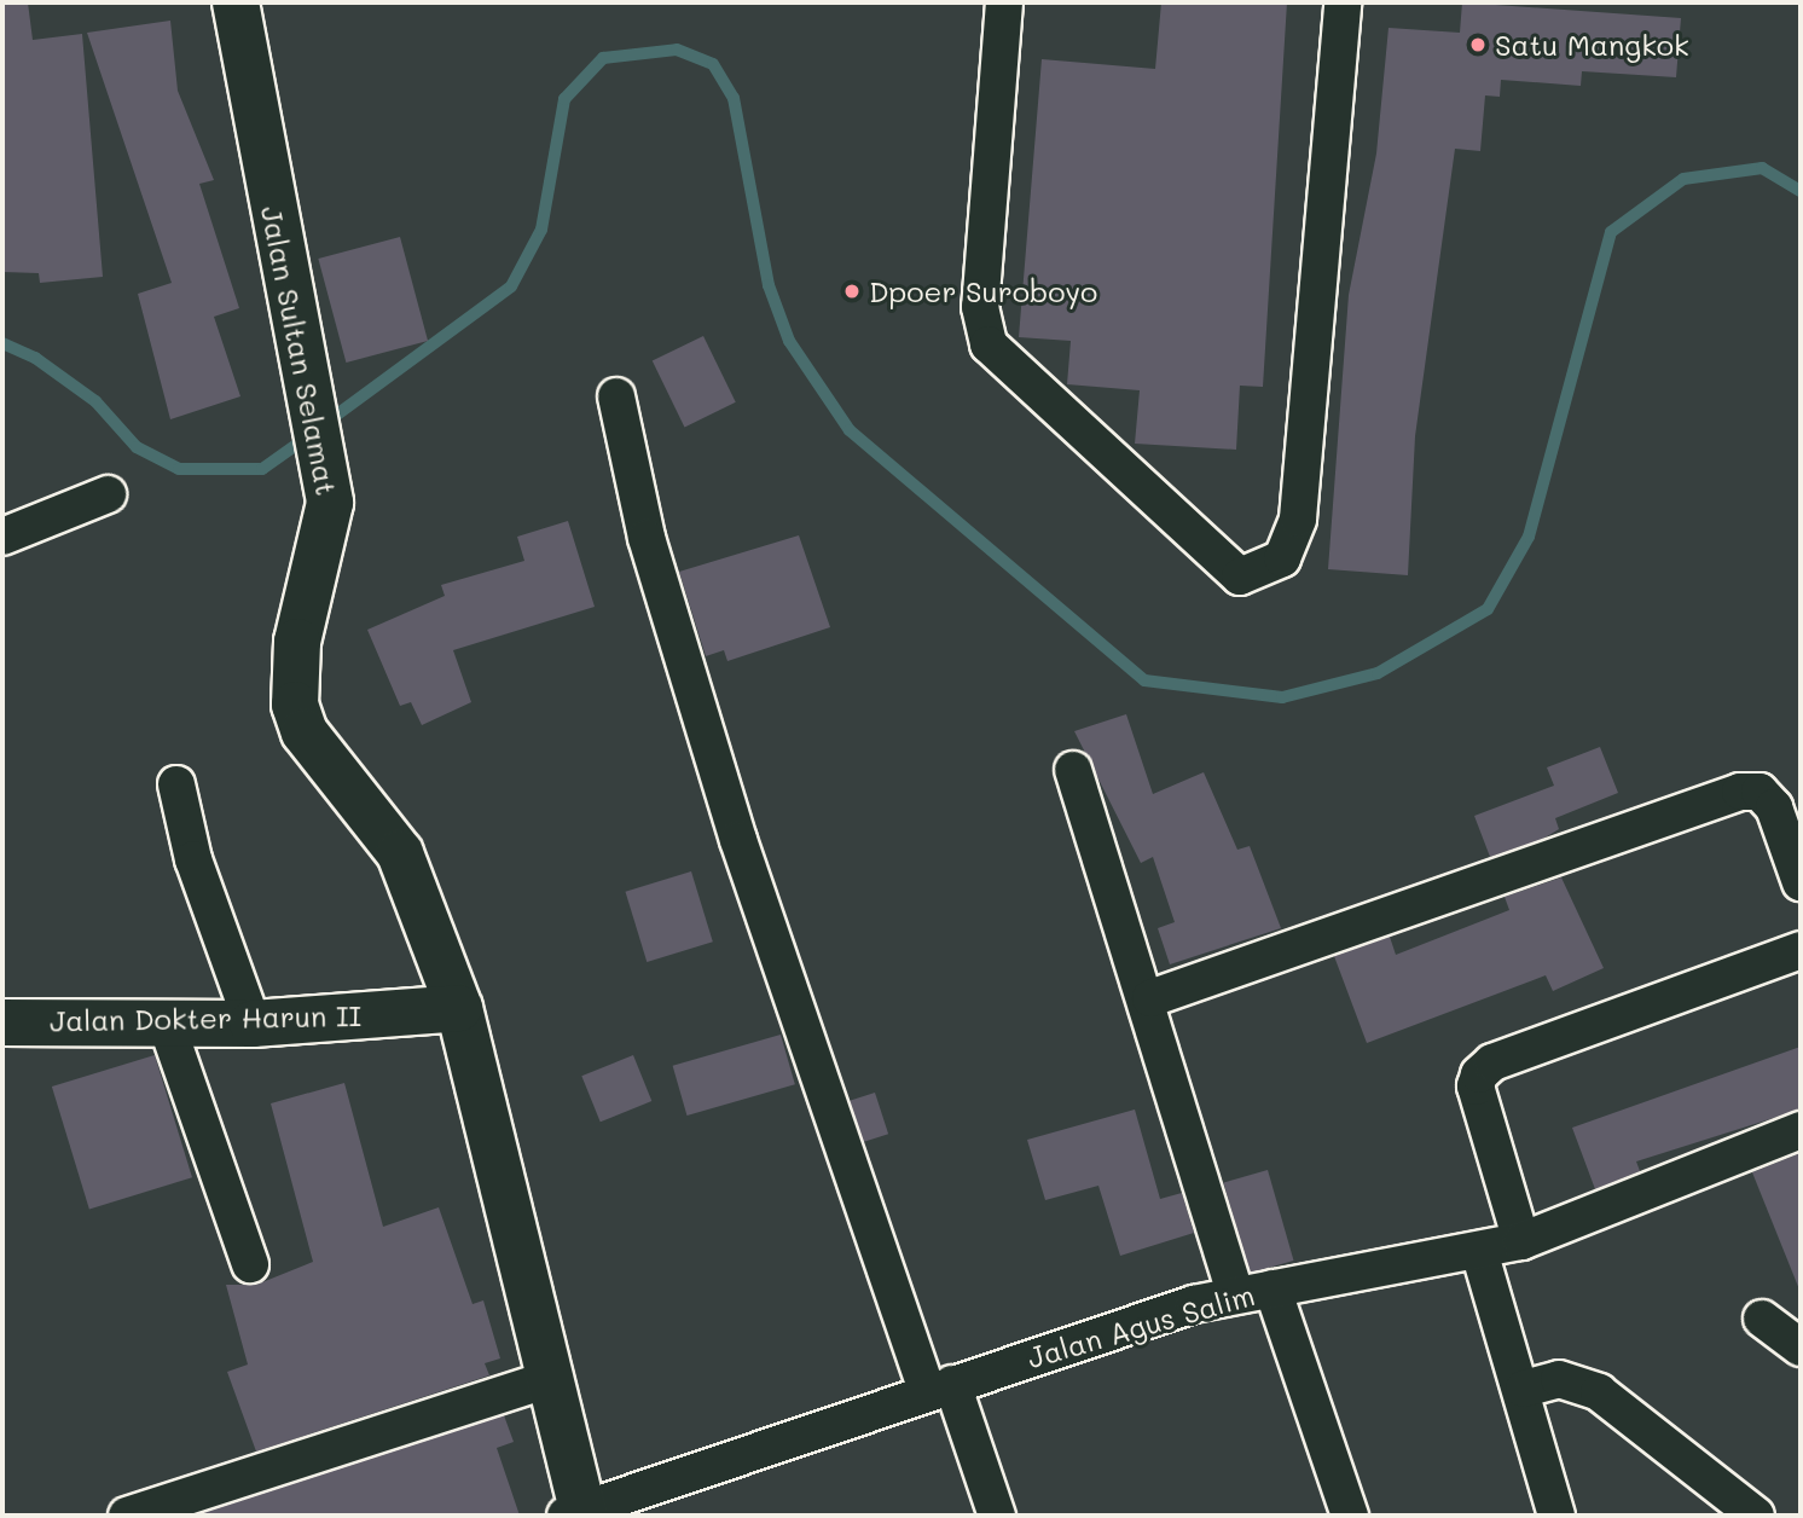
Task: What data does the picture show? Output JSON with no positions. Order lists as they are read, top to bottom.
{
  "streets": {
    "street": ["Jalan Sultan Selamat", "Jalan Dokter Harun II", "Jalan Agus Salim"]
  },
  "crossings": [
    ["Jalan Sultan Selamat", "Jalan Dokter Harun II"],
    ["Jalan Sultan Selamat", "Jalan Agus Salim"]
  ],
  "places": ["Satu Mangkok", "Dpoer Suroboyo"]
}
